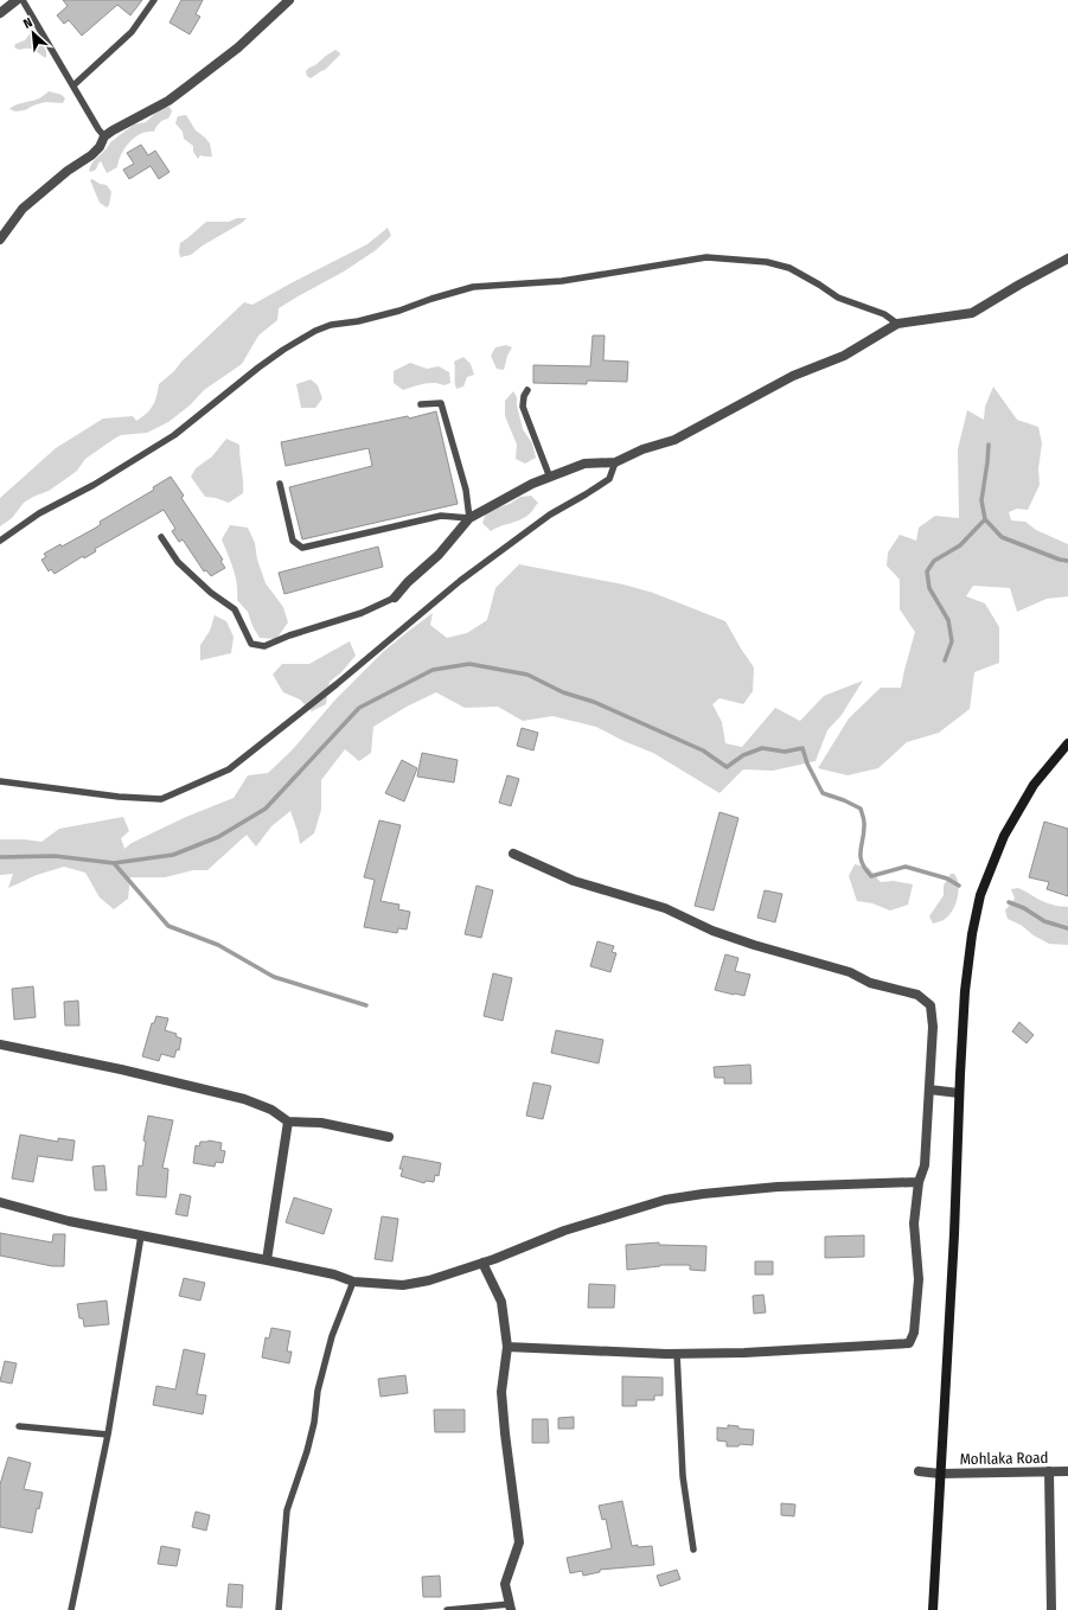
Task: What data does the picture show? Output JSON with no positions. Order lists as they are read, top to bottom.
{
  "streets": {
    "street": ["Mohlaka Road"]
  },
  "north": "top left"
}
